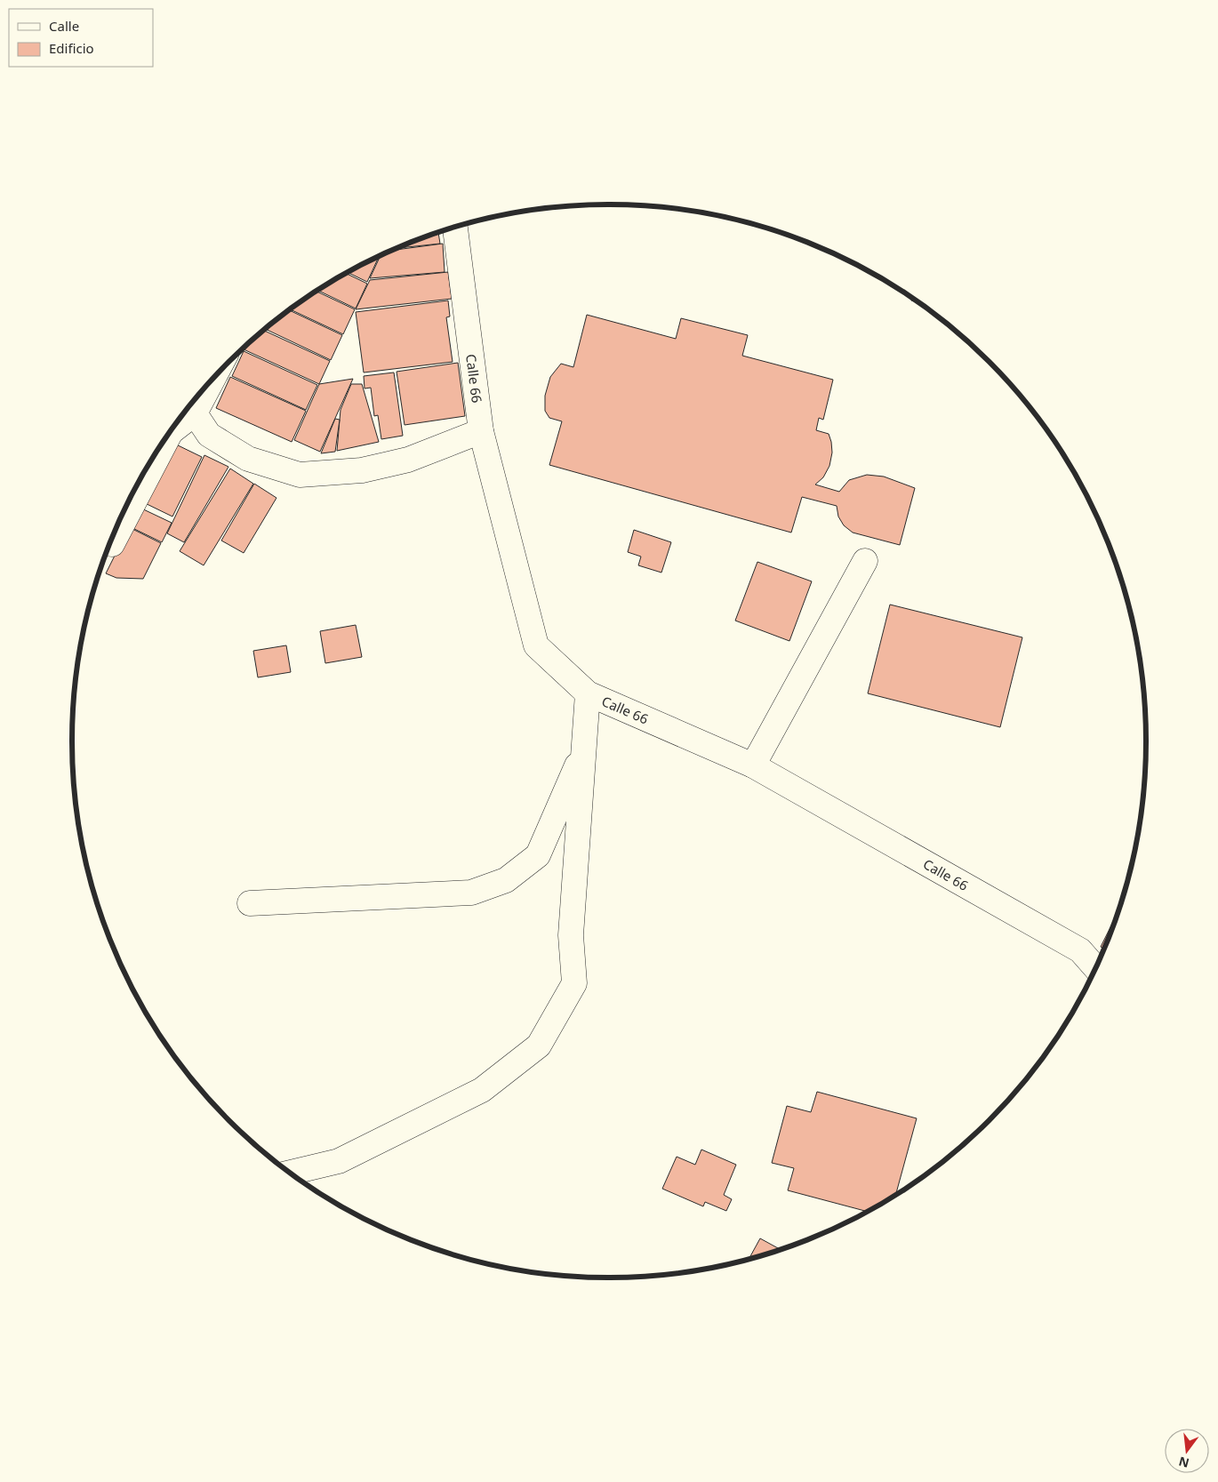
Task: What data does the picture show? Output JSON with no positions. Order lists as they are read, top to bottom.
{
  "streets": {
    "street": ["Calle 66"]
  },
  "legend": ["Calle", "Edificio"],
  "north": "bottom"
}
